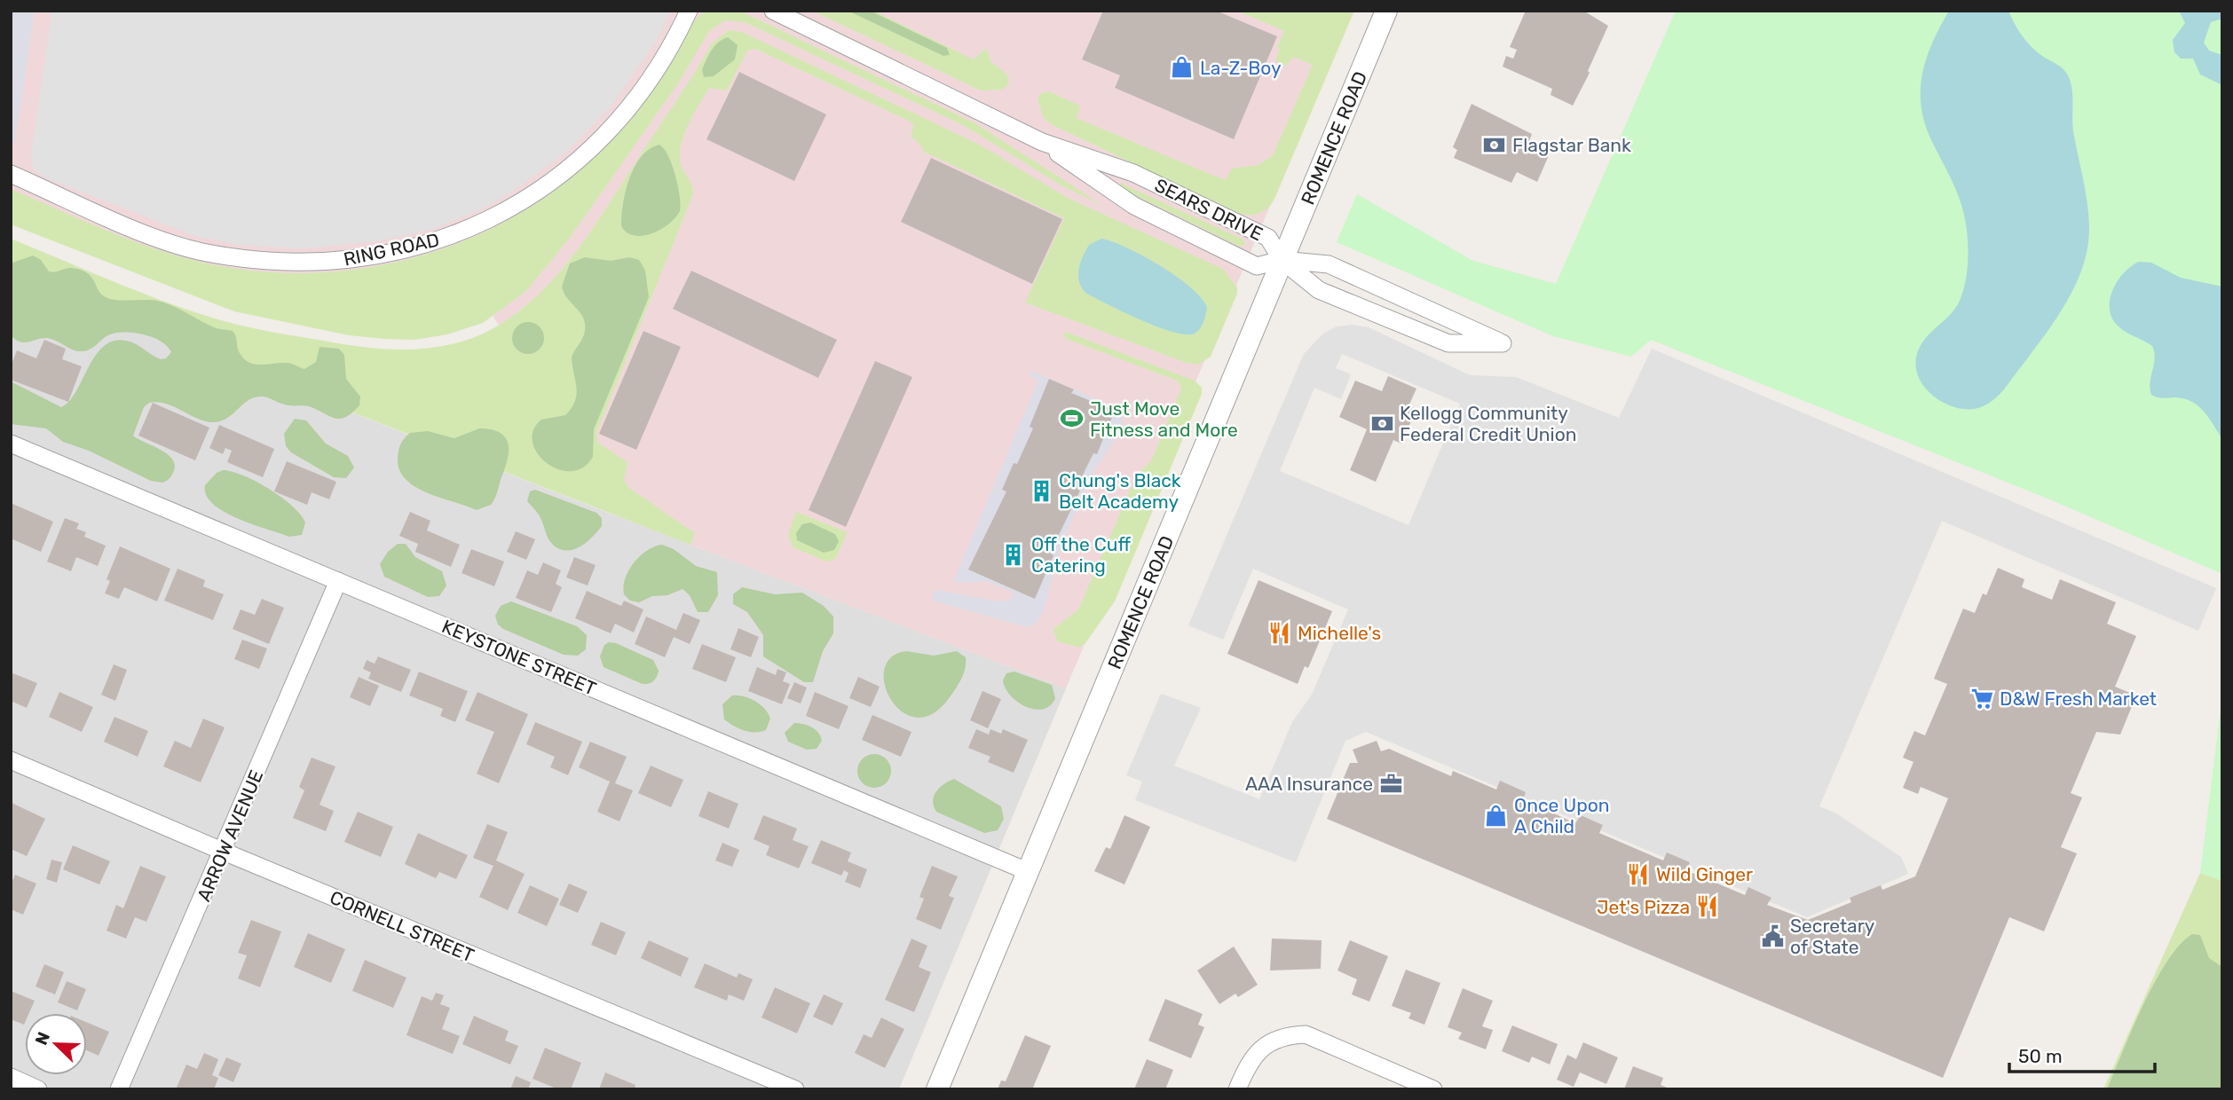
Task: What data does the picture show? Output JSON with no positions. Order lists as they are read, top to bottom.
{
  "streets": {
    "street": [
      "ROMENCE ROAD",
      "SEARS DRIVE",
      "RING ROAD",
      "KEYSTONE STREET",
      "ARROW AVENUE",
      "CORNELL STREET"
    ]
  },
  "crossings": [
    ["ROMENCE ROAD", "SEARS DRIVE"],
    ["ROMENCE ROAD", "KEYSTONE STREET"],
    ["KEYSTONE STREET", "ARROW AVENUE"],
    ["ARROW AVENUE", "CORNELL STREET"]
  ],
  "places": {
    "shop": ["La-Z-Boy", "Once Upon A Child"],
    "bank": ["Flagstar Bank", "Kellogg Community Federal Credit Union"],
    "sports": ["Just Move Fitness and More"],
    "building": ["Chung's Black Belt Academy", "Off the Cuff Catering"],
    "restaurant": ["Michelle's", "Wild Ginger", "Jet's Pizza"],
    "supermarket": ["D&W Fresh Market"],
    "office": ["AAA Insurance"],
    "public building": ["Secretary of State"]
  },
  "scale_bar": "50 m",
  "north": "top left"
}
